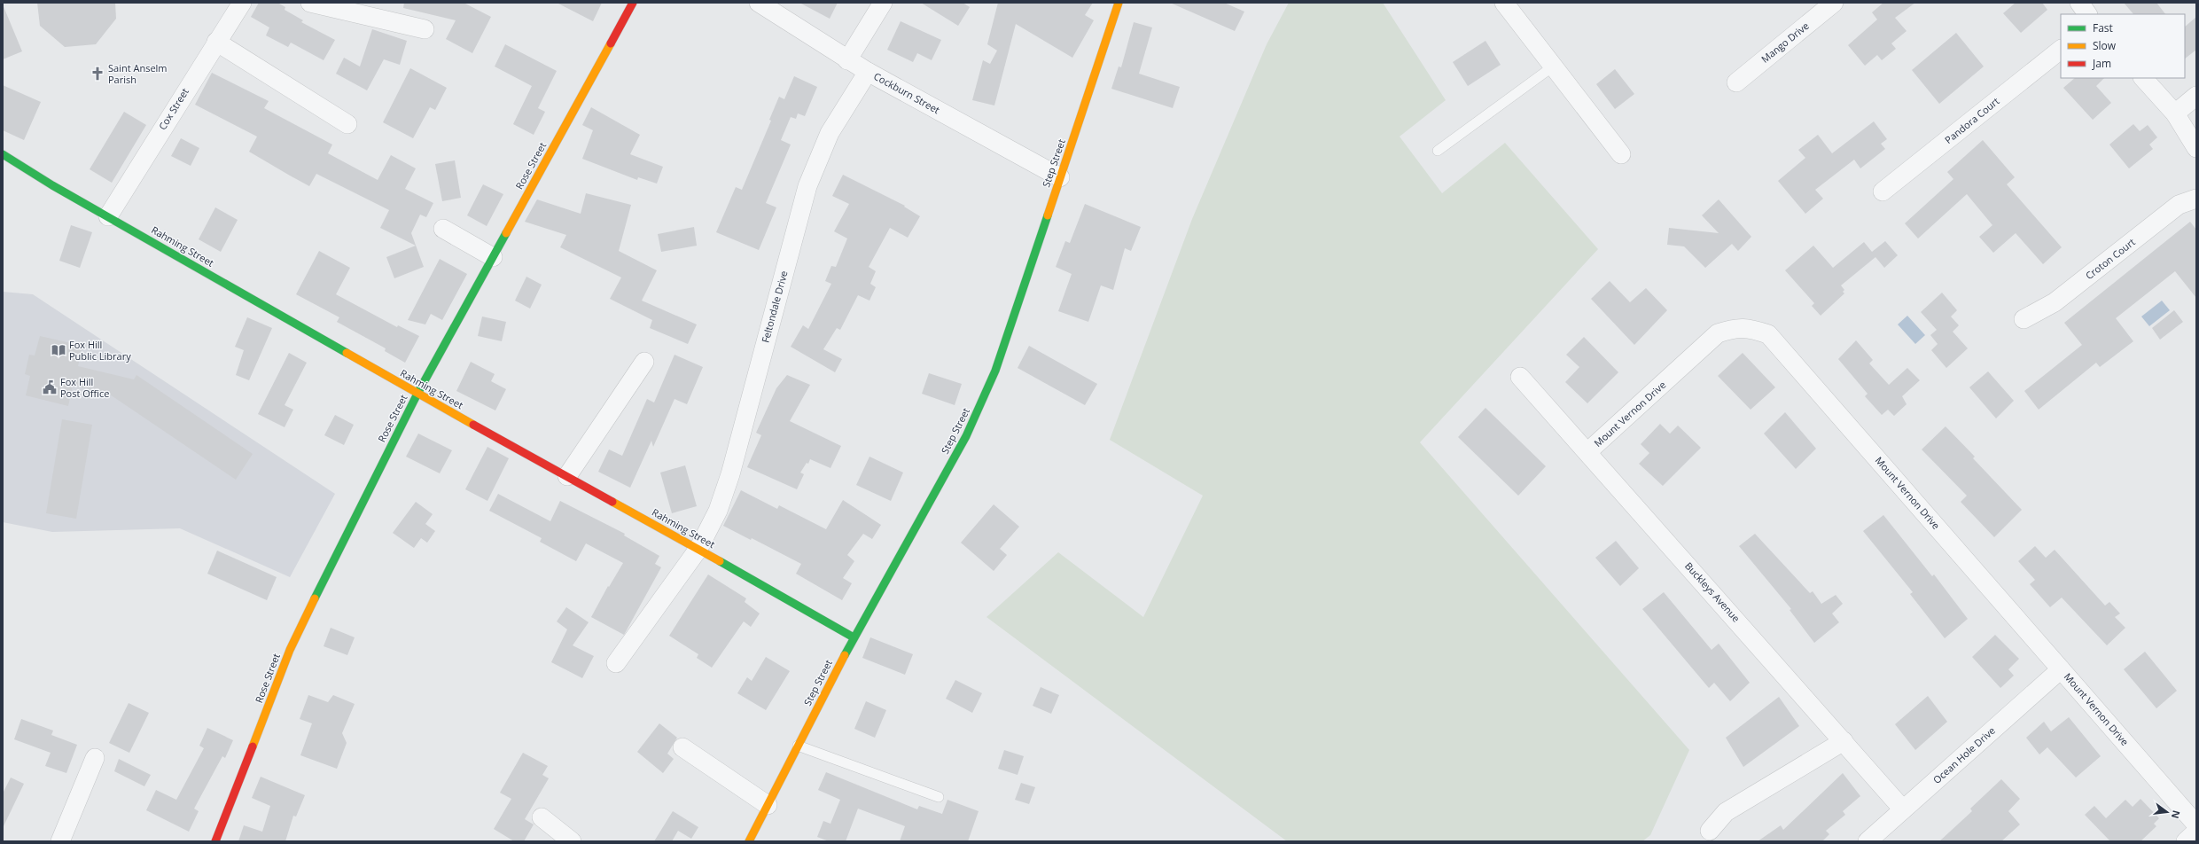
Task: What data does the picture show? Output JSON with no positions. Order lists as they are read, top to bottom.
{
  "streets": {
    "street": [
      "Mango Drive",
      "Cockburn Street",
      "Cox Street",
      "Pandora Court",
      "Step Street",
      "Rose Street",
      "Rahming Street",
      "Croton Court",
      "Feltondale Drive",
      "Mount Vernon Drive",
      "Buckleys Avenue",
      "Ocean Hole Drive"
    ]
  },
  "crossings": [
    ["Cockburn Street", "Step Street"],
    ["Cockburn Street", "Feltondale Drive"],
    ["Cox Street", "Rahming Street"],
    ["Step Street", "Rahming Street"],
    ["Rose Street", "Rahming Street"],
    ["Rahming Street", "Feltondale Drive"],
    ["Mount Vernon Drive", "Buckleys Avenue"],
    ["Mount Vernon Drive", "Ocean Hole Drive"],
    ["Buckleys Avenue", "Ocean Hole Drive"]
  ],
  "places": {
    "church": ["Saint Anselm Parish"],
    "library": ["Fox Hill Public Library"],
    "public building": ["Fox Hill Post Office"]
  },
  "legend": ["Fast", "Slow", "Jam"],
  "north": "right"
}
